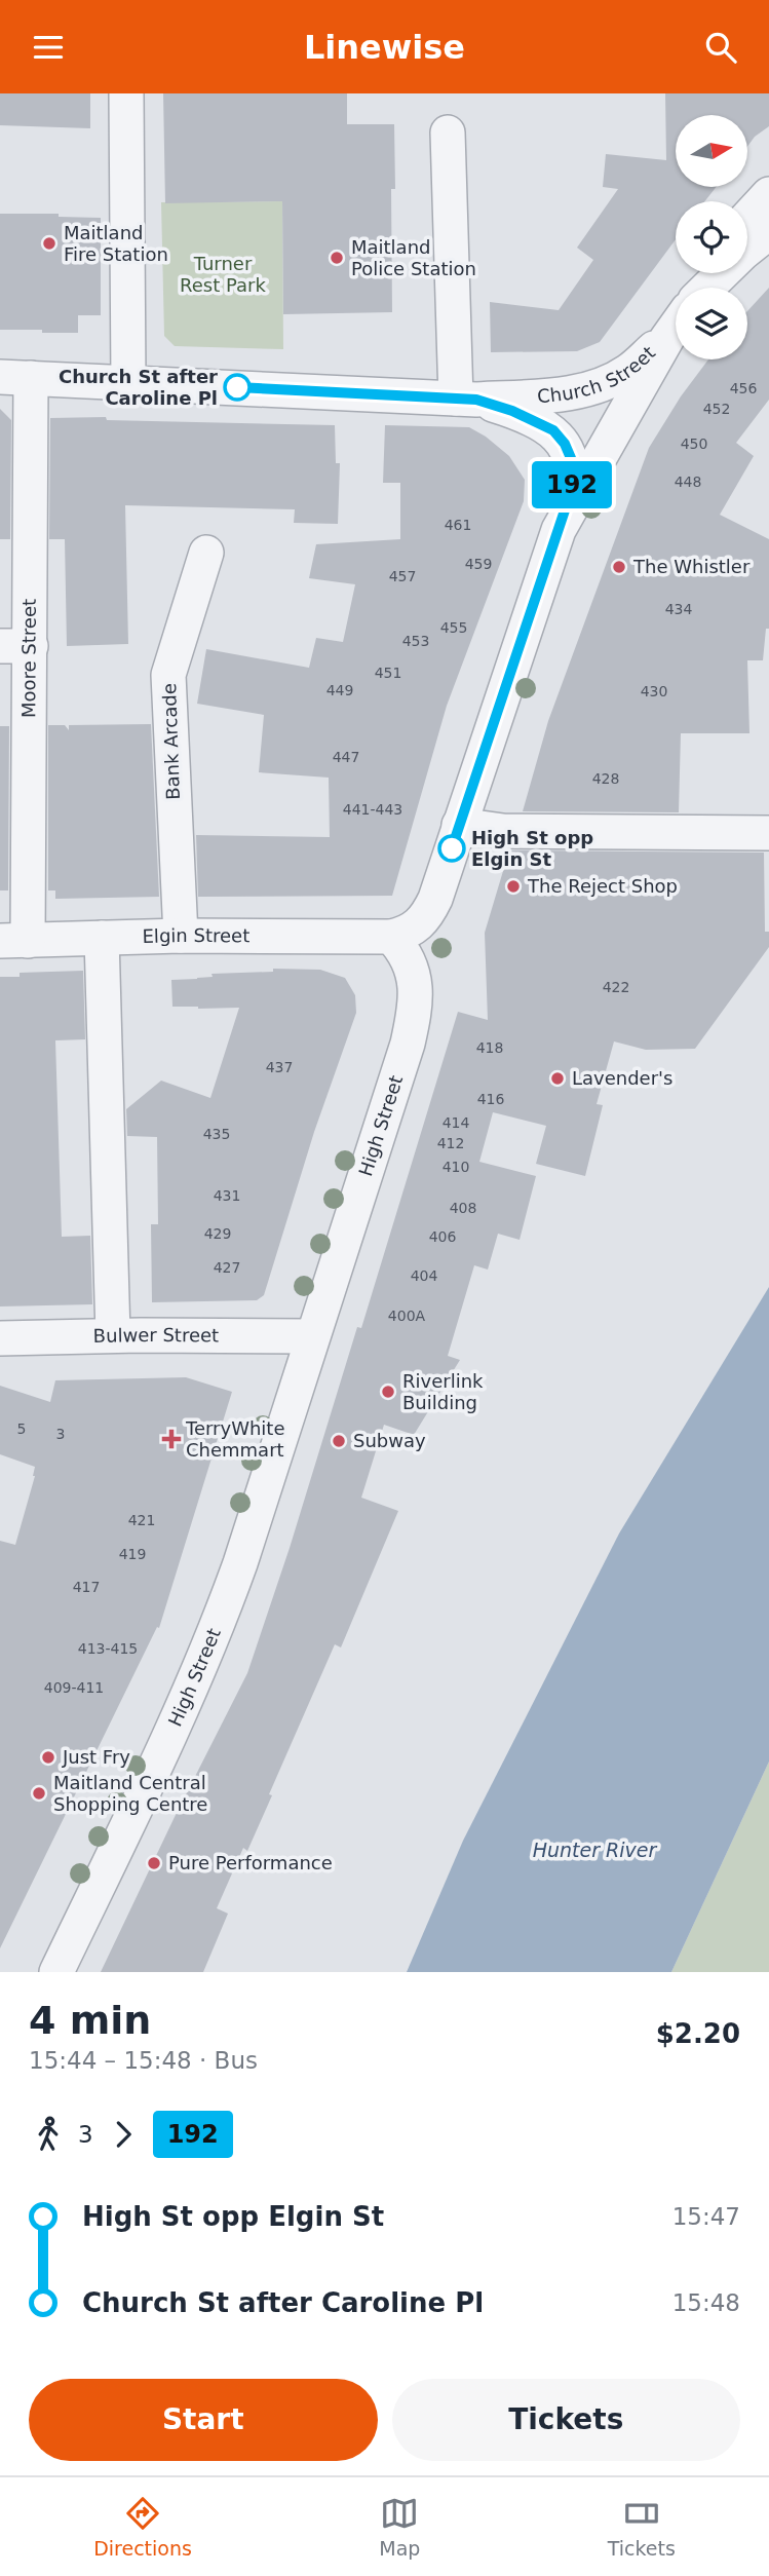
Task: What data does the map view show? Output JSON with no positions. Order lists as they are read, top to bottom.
{
  "streets": {
    "street": [
      "Church Street",
      "Moore Street",
      "Bank Arcade",
      "Elgin Street",
      "High Street",
      "Bulwer Street"
    ]
  },
  "crossings": [
    ["Church Street", "Moore Street"],
    ["Moore Street", "Elgin Street"],
    ["Bank Arcade", "Elgin Street"],
    ["Elgin Street", "High Street"],
    ["High Street", "Bulwer Street"]
  ],
  "water": ["Hunter River"],
  "parks": ["Turner Rest Park"],
  "places": {
    "other": [
      "Maitland Fire Station",
      "Maitland Police Station",
      "Church St after Caroline Pl",
      "The Whistler",
      "High St opp Elgin St",
      "The Reject Shop",
      "Lavender's",
      "Riverlink Building",
      "Subway",
      "Just Fry",
      "Maitland Central Shopping Centre",
      "Pure Performance"
    ],
    "health": ["TerryWhite Chemmart"]
  },
  "lines": ["bus line 192"],
  "house_numbers": [
    "456",
    "452",
    "450",
    "448",
    "461",
    "459",
    "457",
    "434",
    "455",
    "453",
    "451",
    "449",
    "430",
    "447",
    "428",
    "441-443",
    "422",
    "418",
    "437",
    "416",
    "414",
    "435",
    "412",
    "410",
    "431",
    "408",
    "429",
    "406",
    "427",
    "404",
    "400A",
    "5",
    "3",
    "421",
    "419",
    "417",
    "413-415",
    "409-411"
  ],
  "north": "right",
  "page": {
    "header": "Linewise",
    "on_map": "192",
    "heading": ["4 min", "15:44 – 15:48 · Bus", "$2.20"],
    "legs": ["3", "192"],
    "list": [
      {
        "name": "High St opp Elgin St",
        "value": "15:47"
      },
      {
        "name": "Church St after Caroline Pl",
        "value": "15:48"
      }
    ],
    "buttons": ["Start", "Tickets"],
    "tabs": ["Directions", "Map", "Tickets"]
  }
}
